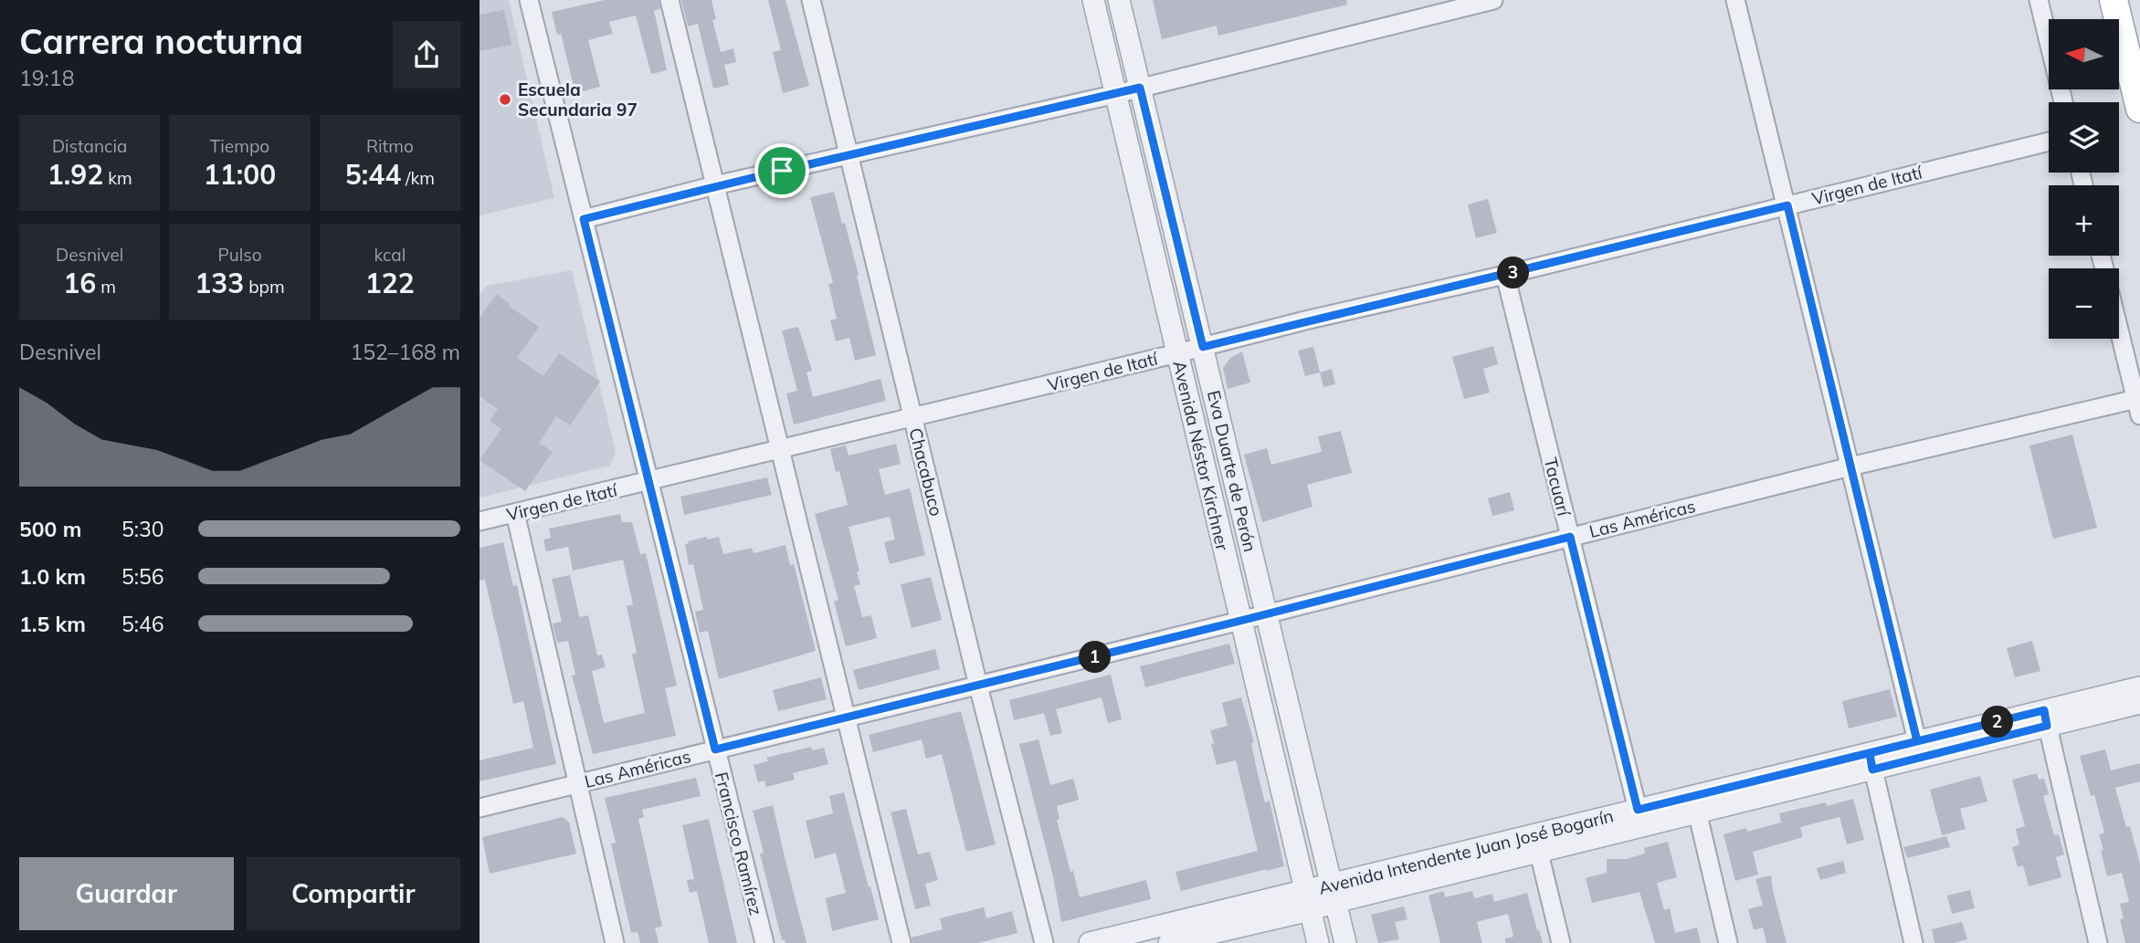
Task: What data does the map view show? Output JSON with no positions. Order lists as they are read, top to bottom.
{
  "streets": {
    "street": [
      "Virgen de Itatí",
      "Avenida Néstor Kirchner",
      "Eva Duarte de Perón",
      "Chacabuco",
      "Tacuarí",
      "Las Américas",
      "Francisco Ramírez",
      "Avenida Intendente Juan José Bogarín"
    ]
  },
  "crossings": [
    ["Virgen de Itatí", "Avenida Néstor Kirchner"],
    ["Virgen de Itatí", "Eva Duarte de Perón"],
    ["Virgen de Itatí", "Chacabuco"],
    ["Virgen de Itatí", "Tacuarí"],
    ["Virgen de Itatí", "Francisco Ramírez"],
    ["Avenida Néstor Kirchner", "Las Américas"],
    ["Avenida Néstor Kirchner", "Avenida Intendente Juan José Bogarín"],
    ["Eva Duarte de Perón", "Las Américas"],
    ["Eva Duarte de Perón", "Avenida Intendente Juan José Bogarín"],
    ["Chacabuco", "Las Américas"],
    ["Tacuarí", "Las Américas"],
    ["Tacuarí", "Avenida Intendente Juan José Bogarín"],
    ["Las Américas", "Francisco Ramírez"]
  ],
  "places": ["Escuela Secundaria 97"],
  "north": "left",
  "page": {
    "heading": ["Carrera nocturna", "19:18"],
    "map_buttons": ["+", "−"],
    "stats": [
      ["Distancia", "1.92 km"],
      ["Tiempo", "11:00"],
      ["Ritmo", "5:44 /km"],
      ["Desnivel", "16 m"],
      ["Pulso", "133 bpm"],
      ["kcal", "122"]
    ],
    "pins": ["3", "1", "2"],
    "chart": ["Desnivel", "152–168 m"],
    "list": [
      {
        "name": "500 m",
        "note": "5:30"
      },
      {
        "name": "1.0 km",
        "note": "5:56"
      },
      {
        "name": "1.5 km",
        "note": "5:46"
      }
    ],
    "buttons": ["Guardar", "Compartir"]
  }
}
